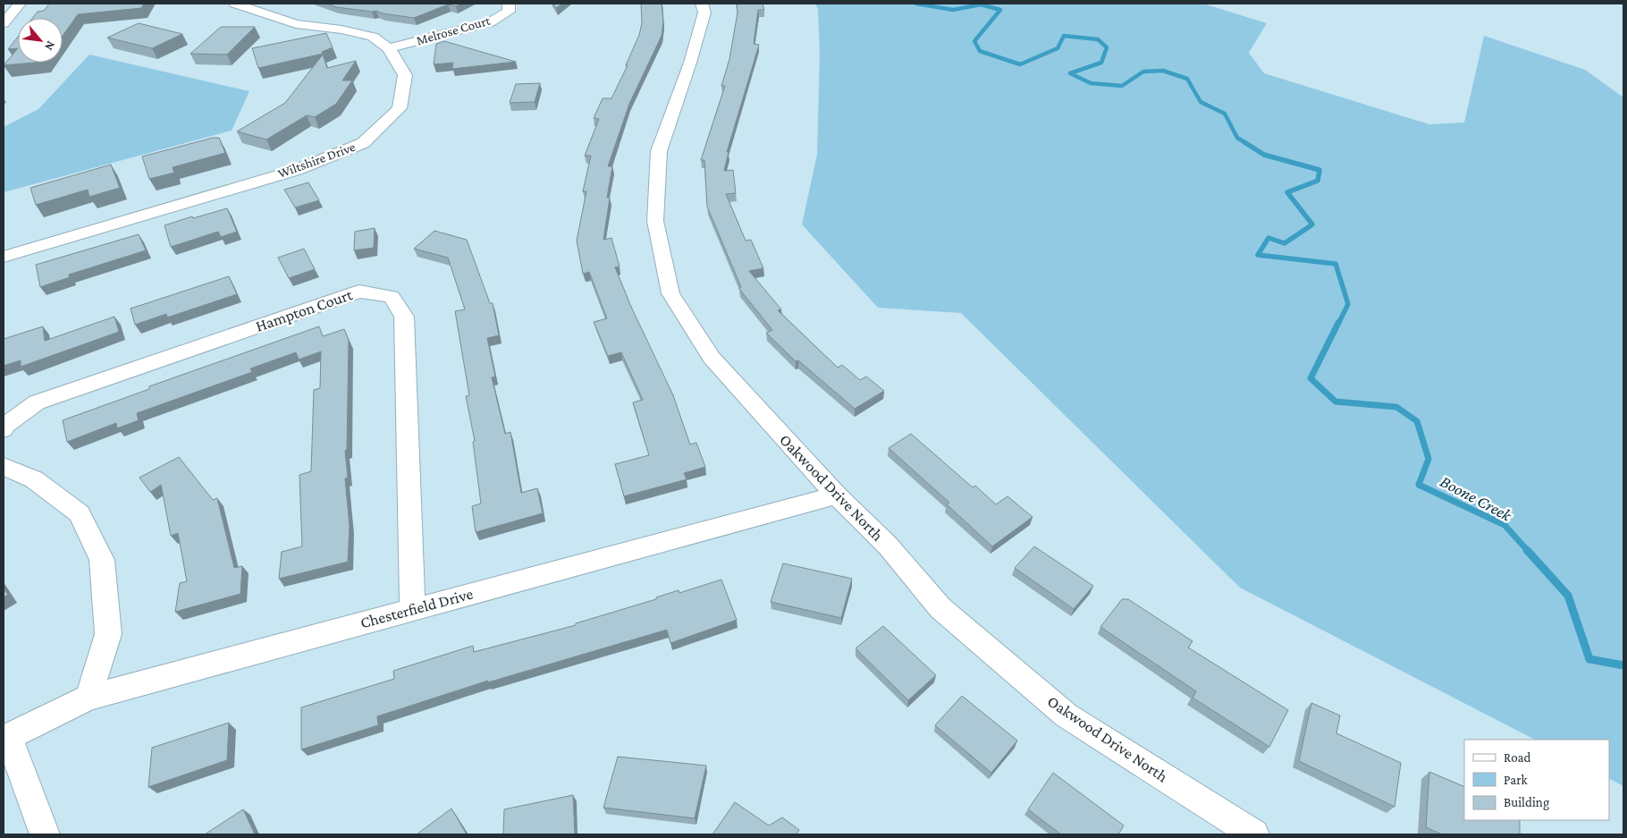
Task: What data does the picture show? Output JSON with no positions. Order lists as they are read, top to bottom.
{
  "streets": {
    "street": [
      "Melrose Court",
      "Wiltshire Drive",
      "Hampton Court",
      "Oakwood Drive North",
      "Chesterfield Drive"
    ]
  },
  "crossings": [
    ["Melrose Court", "Wiltshire Drive"],
    ["Hampton Court", "Chesterfield Drive"],
    ["Oakwood Drive North", "Chesterfield Drive"]
  ],
  "water": ["Boone Creek"],
  "legend": ["Road", "Park", "Building"],
  "north": "bottom right"
}
